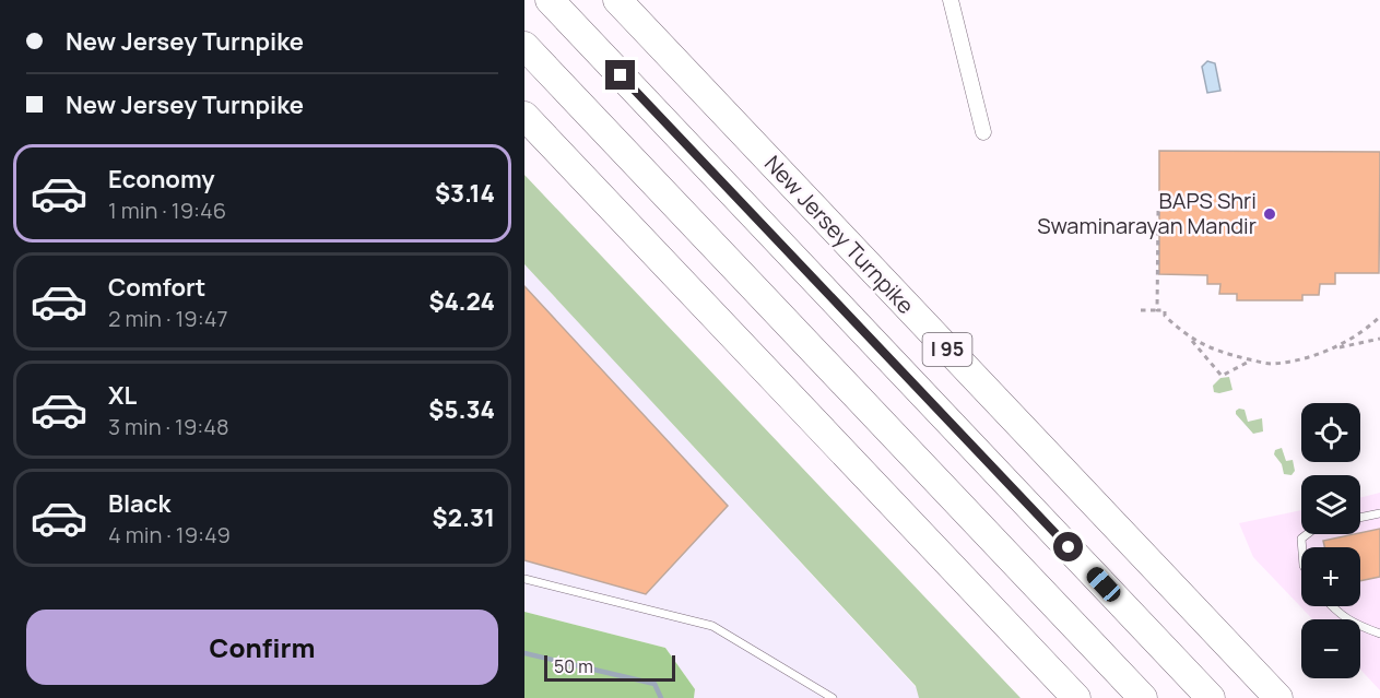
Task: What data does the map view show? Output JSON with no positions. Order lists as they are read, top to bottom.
{
  "streets": {
    "highway": ["New Jersey Turnpike", "I 95"]
  },
  "places": ["BAPS Shri Swaminarayan Mandir"],
  "scale_bar": "50 m",
  "page": {
    "banner": ["New Jersey Turnpike", "New Jersey Turnpike"],
    "list": [
      {
        "name": "Economy",
        "note": "1 min · 19:46",
        "value": "$3.14"
      },
      {
        "name": "Comfort",
        "note": "2 min · 19:47",
        "value": "$4.24"
      },
      {
        "name": "XL",
        "note": "3 min · 19:48",
        "value": "$5.34"
      },
      {
        "name": "Black",
        "note": "4 min · 19:49",
        "value": "$2.31"
      }
    ],
    "map_buttons": ["+", "−"],
    "buttons": "Confirm",
    "scale": "50 m"
  }
}
